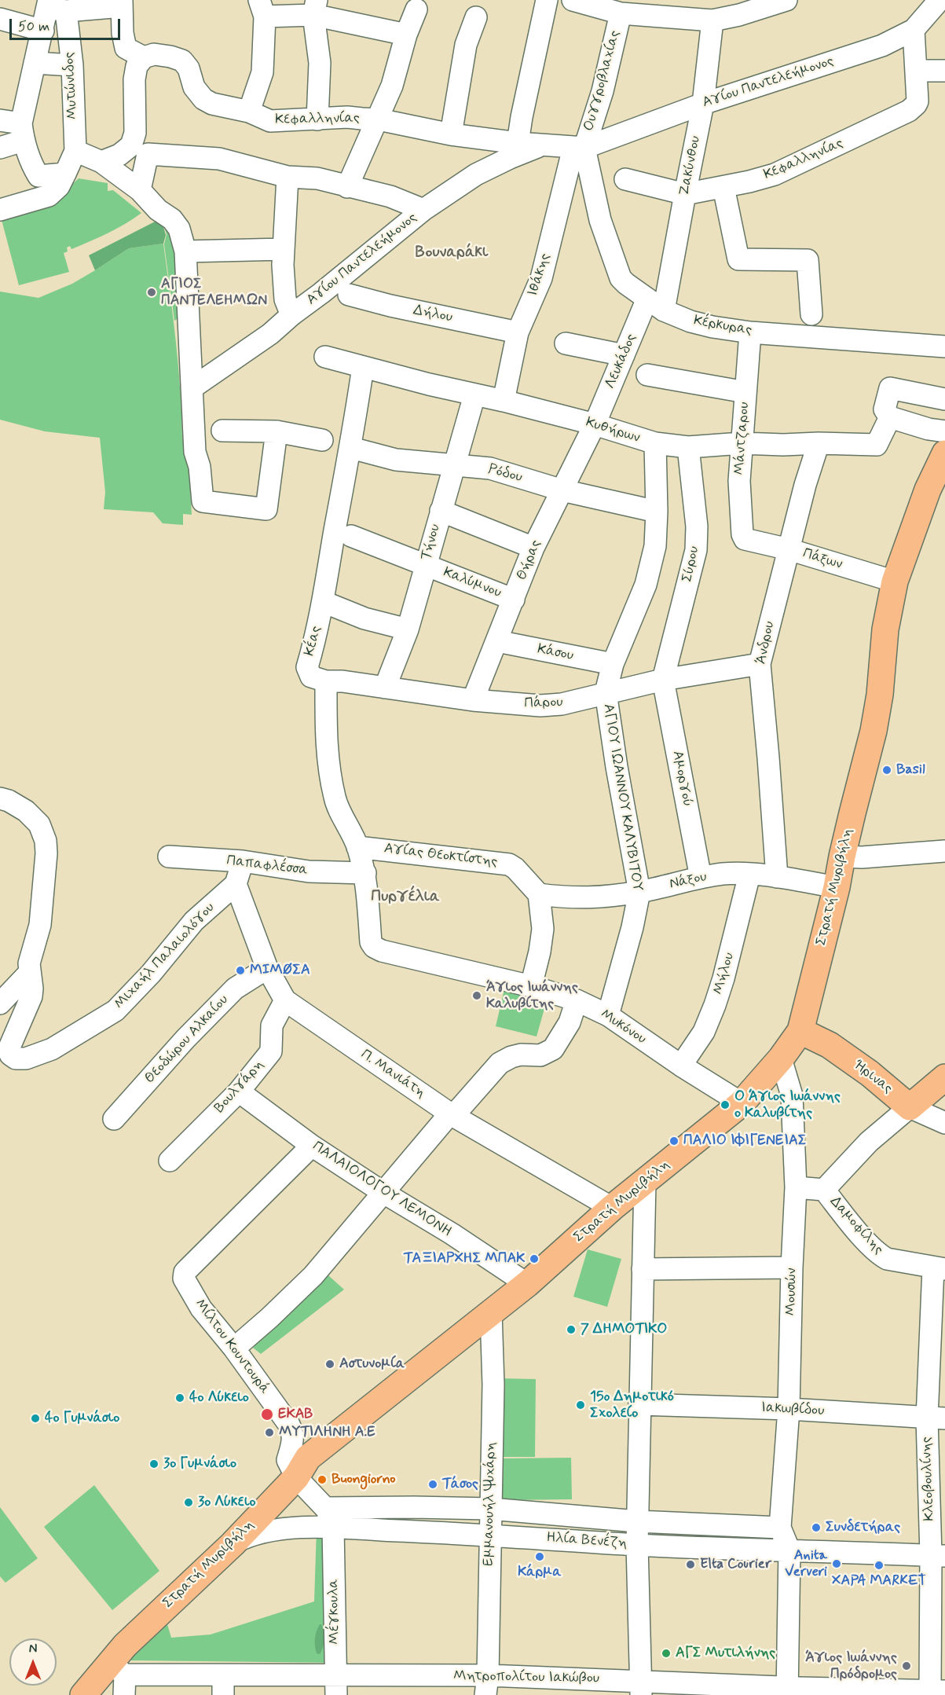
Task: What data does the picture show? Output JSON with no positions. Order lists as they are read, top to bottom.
{
  "streets": {
    "main road": ["Στρατή Μυριβήλη", "Ήρινας"],
    "street": [
      "Ουγγροβλαχίας",
      "Αγίου Παντελεήμονος",
      "Μυτώνιδος",
      "Κεφαλληνίας",
      "Ζακύνθου",
      "Ιθάκης",
      "Δήλου",
      "Κέρκυρας",
      "Λευκάδος",
      "Κυθήρων",
      "Μάντζαρου",
      "Ρόδου",
      "Τήνου",
      "Πάξων",
      "Θήρας",
      "Σύρου",
      "Καλύμνου",
      "Κέας",
      "Άνδρου",
      "Κάσου",
      "Πάρου",
      "Αμοργού",
      "ΑΓΙΟΥ ΙΩΑΝΝΟΥ ΚΑΛΥΒΙΤΟΥ",
      "Αγίας Θεοκτίστης",
      "Παπαφλέσσα",
      "Νάξου",
      "Μιχαήλ Παλαιολόγου",
      "Μήλου",
      "Μυκόνου",
      "Θεοδώρου Αλκαίου",
      "Π. Μανιάτη",
      "Βουλγάρη",
      "ΠΑΛΑΙΟΛΟΓΟΥ ΛΕΜΟΝΗ",
      "Δαμοφίλης",
      "Μουσών",
      "Μίλτου Κουντουρά",
      "Ιακωβίδου",
      "Κλεοβουλίνης",
      "Εμμανουήλ Ψυχάρη",
      "Ηλία Βενέζη",
      "Μέγκουλα",
      "Μητροπολίτου Ιακώβου"
    ]
  },
  "crossings": [
    ["Ουγγροβλαχίας", "Αγίου Παντελεήμονος"],
    ["Ουγγροβλαχίας", "Κεφαλληνίας"],
    ["Ουγγροβλαχίας", "Ιθάκης"],
    ["Ουγγροβλαχίας", "Κέρκυρας"],
    ["Αγίου Παντελεήμονος", "Κεφαλληνίας"],
    ["Αγίου Παντελεήμονος", "Ζακύνθου"],
    ["Αγίου Παντελεήμονος", "Ιθάκης"],
    ["Αγίου Παντελεήμονος", "Κέρκυρας"],
    ["Κεφαλληνίας", "Ζακύνθου"],
    ["Κεφαλληνίας", "Ιθάκης"],
    ["Κεφαλληνίας", "Κέρκυρας"],
    ["Ζακύνθου", "Κέρκυρας"],
    ["Ζακύνθου", "Λευκάδος"],
    ["Ιθάκης", "Δήλου"],
    ["Ιθάκης", "Κέρκυρας"],
    ["Ιθάκης", "Κυθήρων"],
    ["Κέρκυρας", "Λευκάδος"],
    ["Κέρκυρας", "Μάντζαρου"],
    ["Λευκάδος", "Κυθήρων"],
    ["Λευκάδος", "Θήρας"],
    ["Κυθήρων", "Μάντζαρου"],
    ["Κυθήρων", "Τήνου"],
    ["Κυθήρων", "Θήρας"],
    ["Κυθήρων", "Σύρου"],
    ["Κυθήρων", "Κέας"],
    ["Κυθήρων", "Άνδρου"],
    ["Κυθήρων", "ΑΓΙΟΥ ΙΩΑΝΝΟΥ ΚΑΛΥΒΙΤΟΥ"],
    ["Μάντζαρου", "Πάξων"],
    ["Ρόδου", "Τήνου"],
    ["Ρόδου", "Θήρας"],
    ["Ρόδου", "Κέας"],
    ["Ρόδου", "ΑΓΙΟΥ ΙΩΑΝΝΟΥ ΚΑΛΥΒΙΤΟΥ"],
    ["Τήνου", "Καλύμνου"],
    ["Τήνου", "Πάρου"],
    ["Πάξων", "Άνδρου"],
    ["Πάξων", "Στρατή Μυριβήλη"],
    ["Θήρας", "Καλύμνου"],
    ["Θήρας", "Κάσου"],
    ["Θήρας", "Πάρου"],
    ["Σύρου", "Πάρου"],
    ["Σύρου", "Αμοργού"],
    ["Κέας", "Πάρου"],
    ["Άνδρου", "Πάρου"],
    ["Άνδρου", "Νάξου"],
    ["Κάσου", "ΑΓΙΟΥ ΙΩΑΝΝΟΥ ΚΑΛΥΒΙΤΟΥ"],
    ["Πάρου", "Αμοργού"],
    ["Πάρου", "ΑΓΙΟΥ ΙΩΑΝΝΟΥ ΚΑΛΥΒΙΤΟΥ"],
    ["Αμοργού", "Νάξου"],
    ["ΑΓΙΟΥ ΙΩΑΝΝΟΥ ΚΑΛΥΒΙΤΟΥ", "Νάξου"],
    ["ΑΓΙΟΥ ΙΩΑΝΝΟΥ ΚΑΛΥΒΙΤΟΥ", "Μυκόνου"],
    ["Αγίας Θεοκτίστης", "Νάξου"],
    ["Παπαφλέσσα", "Μυκόνου"],
    ["Νάξου", "Στρατή Μυριβήλη"],
    ["Νάξου", "Μήλου"],
    ["Στρατή Μυριβήλη", "Μυκόνου"],
    ["Στρατή Μυριβήλη", "Π. Μανιάτη"],
    ["Στρατή Μυριβήλη", "Ήρινας"],
    ["Στρατή Μυριβήλη", "ΠΑΛΑΙΟΛΟΓΟΥ ΛΕΜΟΝΗ"],
    ["Στρατή Μυριβήλη", "Μουσών"],
    ["Στρατή Μυριβήλη", "Μίλτου Κουντουρά"],
    ["Στρατή Μυριβήλη", "Εμμανουήλ Ψυχάρη"],
    ["Στρατή Μυριβήλη", "Ηλία Βενέζη"],
    ["Στρατή Μυριβήλη", "Μητροπολίτου Ιακώβου"],
    ["Μιχαήλ Παλαιολόγου", "Π. Μανιάτη"],
    ["Μήλου", "Μυκόνου"],
    ["Θεοδώρου Αλκαίου", "Π. Μανιάτη"],
    ["Π. Μανιάτη", "Βουλγάρη"],
    ["Βουλγάρη", "ΠΑΛΑΙΟΛΟΓΟΥ ΛΕΜΟΝΗ"],
    ["ΠΑΛΑΙΟΛΟΓΟΥ ΛΕΜΟΝΗ", "Μίλτου Κουντουρά"],
    ["Δαμοφίλης", "Μουσών"],
    ["Δαμοφίλης", "Κλεοβουλίνης"],
    ["Μουσών", "Ιακωβίδου"],
    ["Μουσών", "Ηλία Βενέζη"],
    ["Ιακωβίδου", "Κλεοβουλίνης"],
    ["Κλεοβουλίνης", "Ηλία Βενέζη"],
    ["Κλεοβουλίνης", "Μητροπολίτου Ιακώβου"],
    ["Εμμανουήλ Ψυχάρη", "Ηλία Βενέζη"],
    ["Εμμανουήλ Ψυχάρη", "Μητροπολίτου Ιακώβου"],
    ["Ηλία Βενέζη", "Μέγκουλα"],
    ["Μέγκουλα", "Μητροπολίτου Ιακώβου"]
  ],
  "districts": ["Βουναράκι", "Πυργέλια"],
  "places": [
    "ΑΓΙΟΣ ΠΑΝΤΕΛΕΗΜΩΝ",
    "Basil",
    "MIMØΣΑ",
    "Άγιος Ιωάννης Καλυβίτης",
    "Ο Άγιος Ιωάννης ο Καλυβίτης",
    "ΠΑΛΙΟ ΙΦΙΓΕΝΕΙΑΣ",
    "ΤΑΞΙΑΡΧΗΣ ΜΠΑΚ",
    "7 ΔΗΜΟΤΙΚΟ",
    "Αστυνομία",
    "4ο Λύκειο",
    "15o Δημοτικό Σχολείο",
    "ΕΚΑΒ",
    "4ο Γυμνάσιο",
    "ΜΥΤΙΛΗΝΗ Α.Ε",
    "3ο Γυμνάσιο",
    "Buongiorno",
    "Τάσος",
    "3ο Λύκειο",
    "Συνδετήρας",
    "Κάρμα",
    "Anita Ververi",
    "Elta Courier",
    "XAPA MARKET",
    "ΑΓΣ Μυτιλήνης",
    "Άγιος Ιωάννης Πρόδρομος"
  ],
  "scale_bar": "50 m",
  "north": "top"
}
